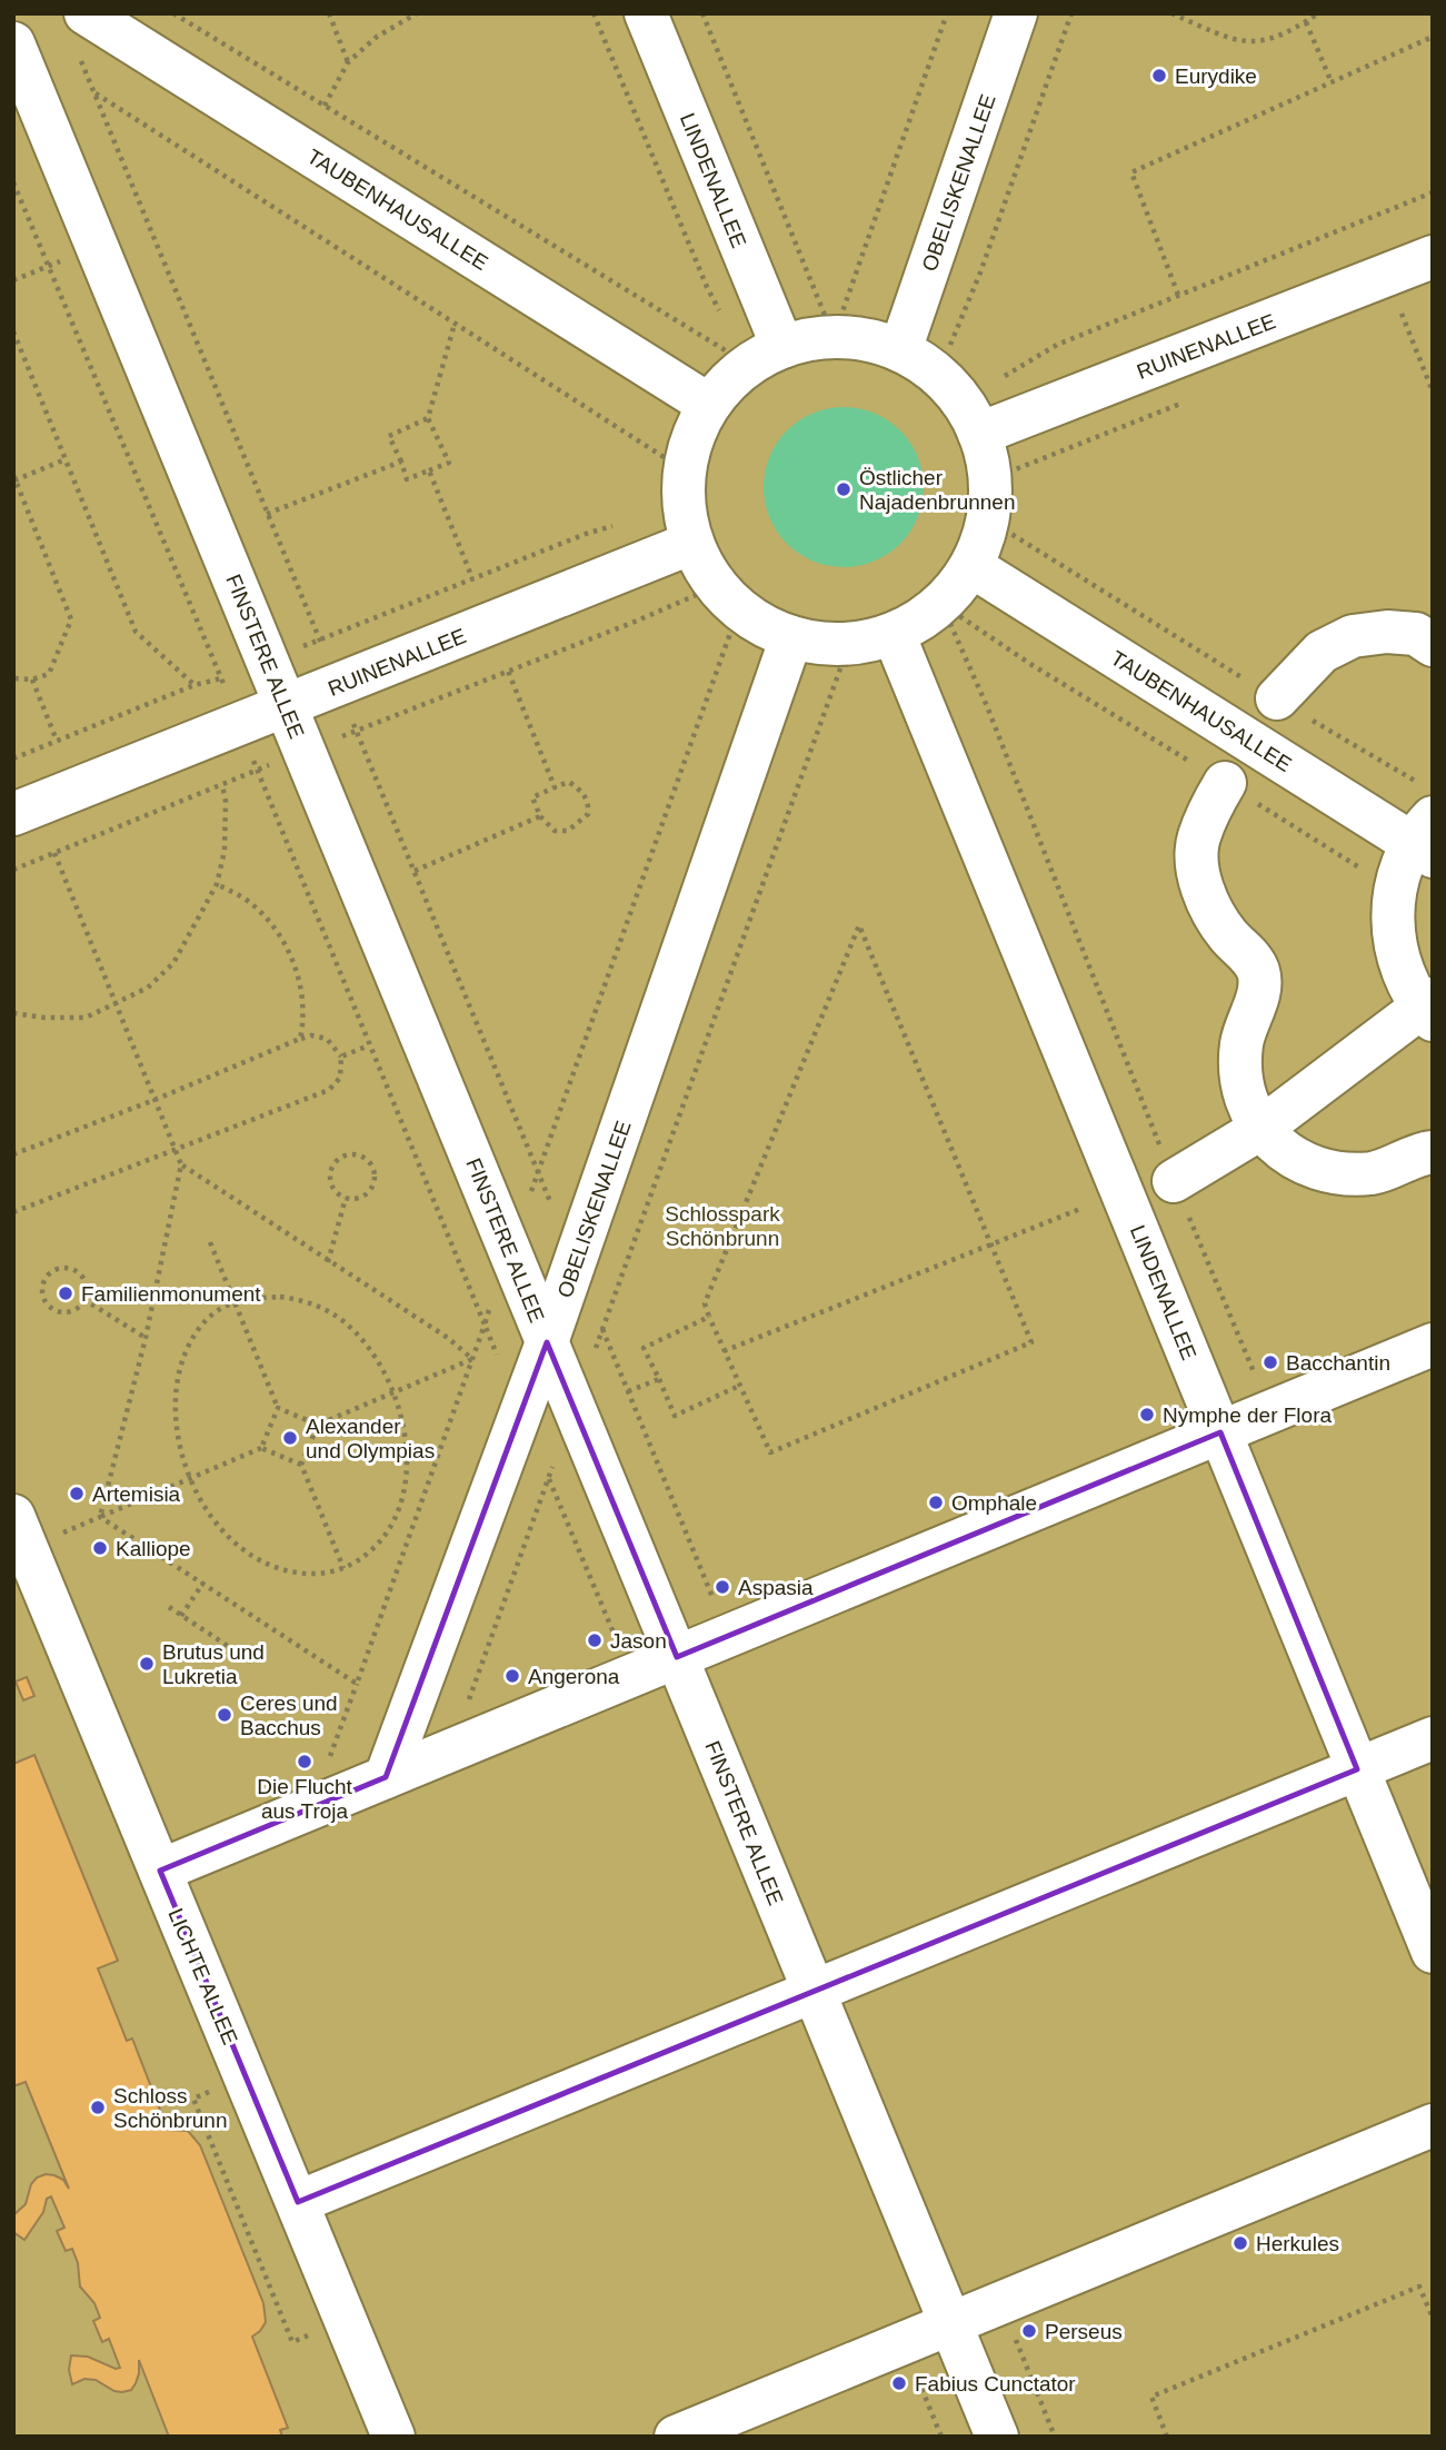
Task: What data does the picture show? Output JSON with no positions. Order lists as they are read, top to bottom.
{
  "streets": {
    "street": [
      "LINDENALLEE",
      "OBELISKENALLEE",
      "TAUBENHAUSALLEE",
      "RUINENALLEE",
      "FINSTERE ALLEE",
      "LICHTE ALLEE"
    ]
  },
  "crossings": [
    ["OBELISKENALLEE", "FINSTERE ALLEE"],
    ["RUINENALLEE", "FINSTERE ALLEE"]
  ],
  "parks": ["Schlosspark Schönbrunn"],
  "places": [
    "Eurydike",
    "Östlicher Najadenbrunnen",
    "Familienmonument",
    "Bacchantin",
    "Nymphe der Flora",
    "Alexander und Olympias",
    "Artemisia",
    "Omphale",
    "Kalliope",
    "Aspasia",
    "Jason",
    "Brutus und Lukretia",
    "Angerona",
    "Ceres und Bacchus",
    "Die Flucht aus Troja",
    "Schloss Schönbrunn",
    "Herkules",
    "Perseus",
    "Fabius Cunctator"
  ]
}
